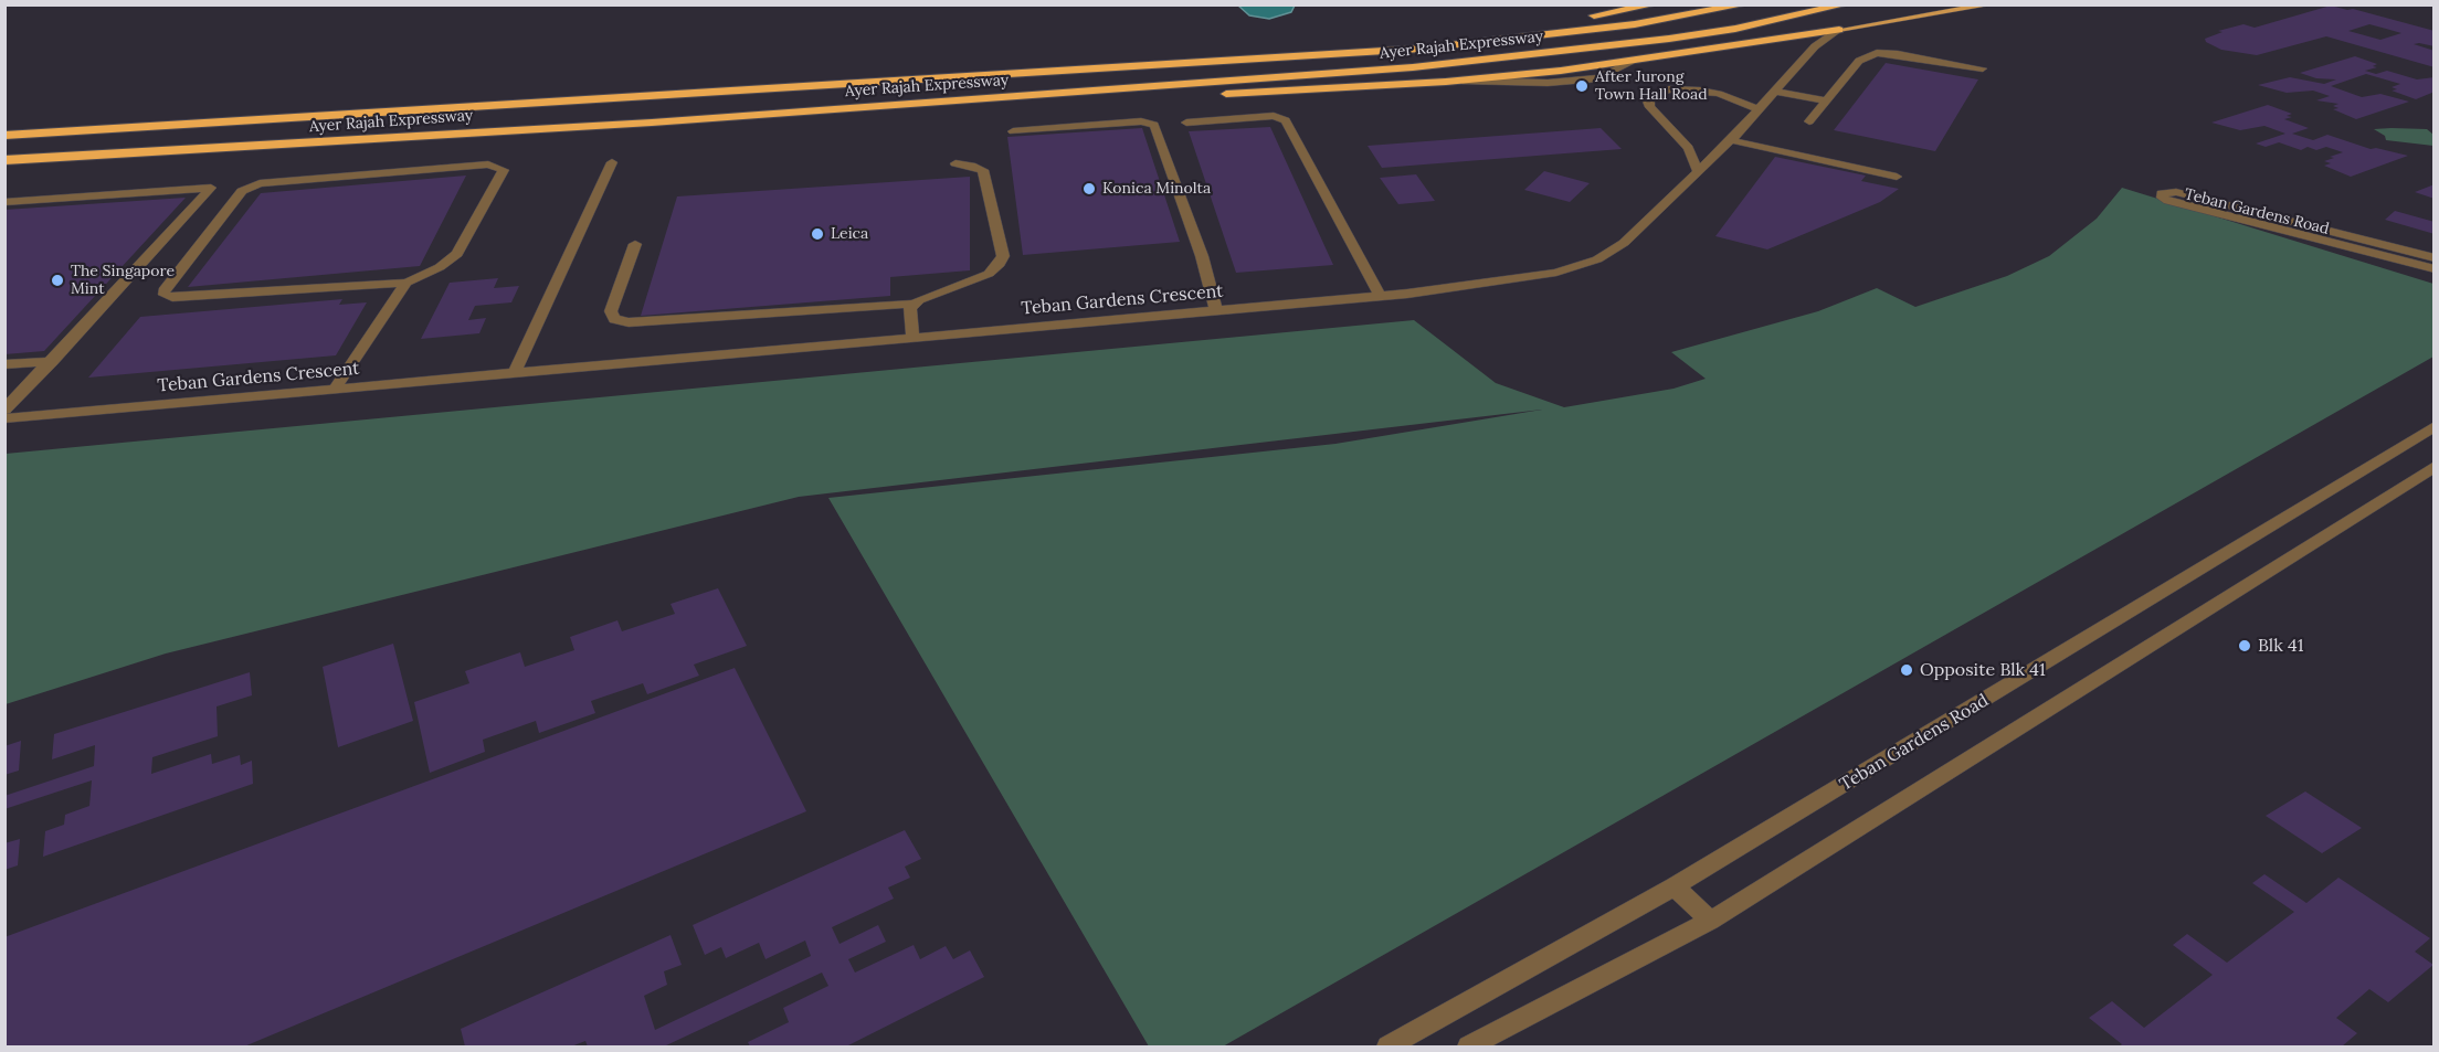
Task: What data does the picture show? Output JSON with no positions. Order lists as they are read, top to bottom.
{
  "streets": {
    "highway": ["Ayer Rajah Expressway"],
    "street": ["Teban Gardens Road", "Teban Gardens Crescent"]
  },
  "places": [
    "After Jurong Town Hall Road",
    "Konica Minolta",
    "Leica",
    "The Singapore Mint",
    "Blk 41",
    "Opposite Blk 41"
  ]
}
